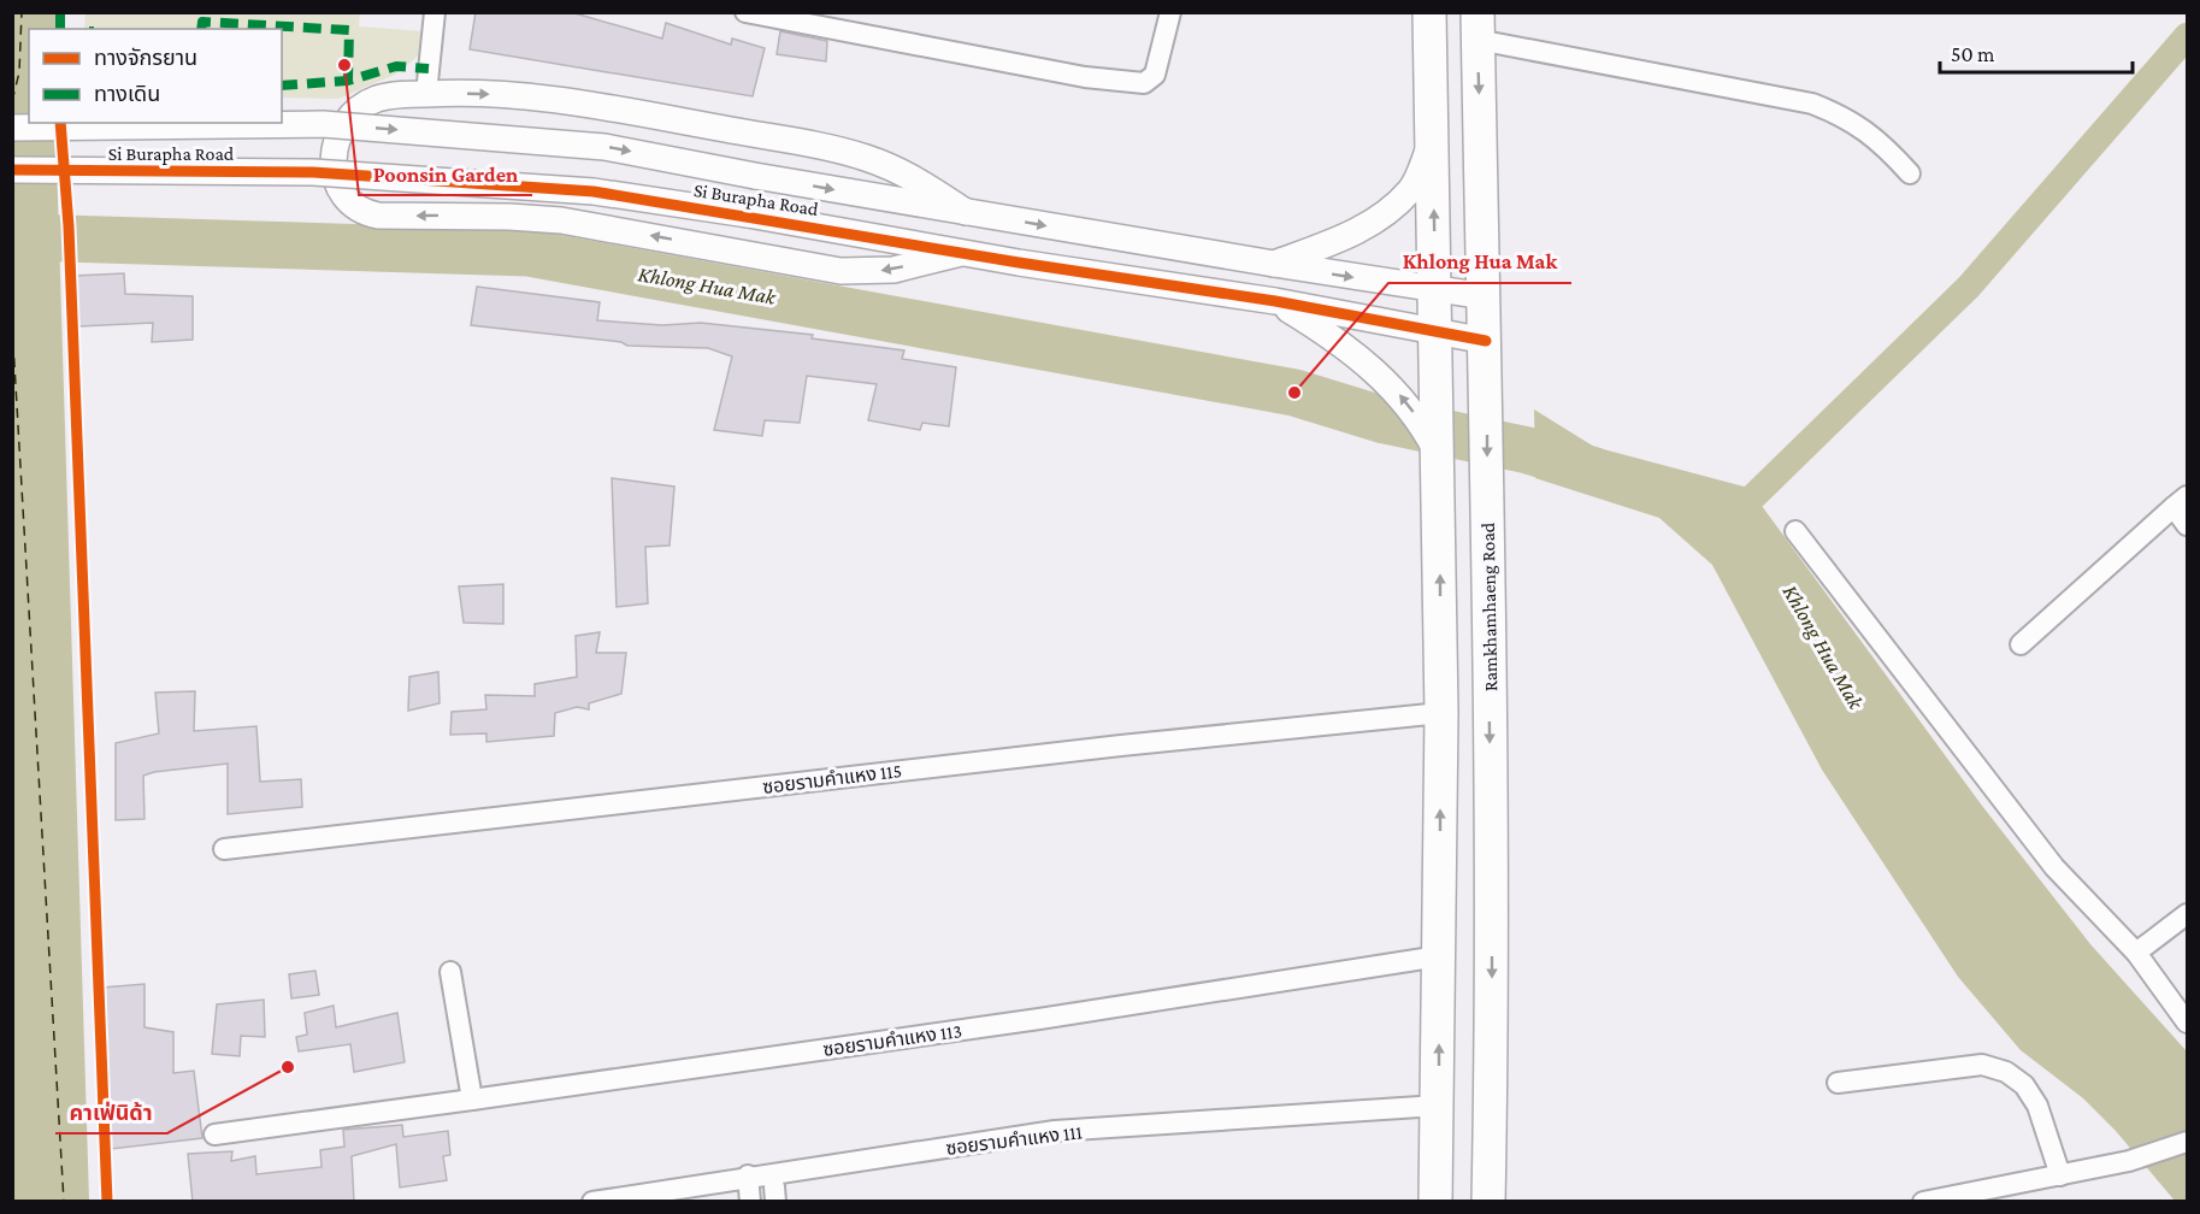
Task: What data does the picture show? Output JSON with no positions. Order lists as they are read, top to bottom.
{
  "streets": {
    "main road": ["Ramkhamhaeng Road"],
    "street": [
      "Si Burapha Road",
      "ซอยรามคำแหง 115",
      "ซอยรามคำแหง 113",
      "ซอยรามคำแหง 111"
    ]
  },
  "crossings": [
    ["Si Burapha Road", "Ramkhamhaeng Road"]
  ],
  "water": ["Khlong Hua Mak"],
  "places": ["Poonsin Garden", "Khlong Hua Mak", "คาเฟ่นิด้า"],
  "legend": ["ทางจักรยาน", "ทางเดิน"],
  "scale_bar": "50 m"
}
